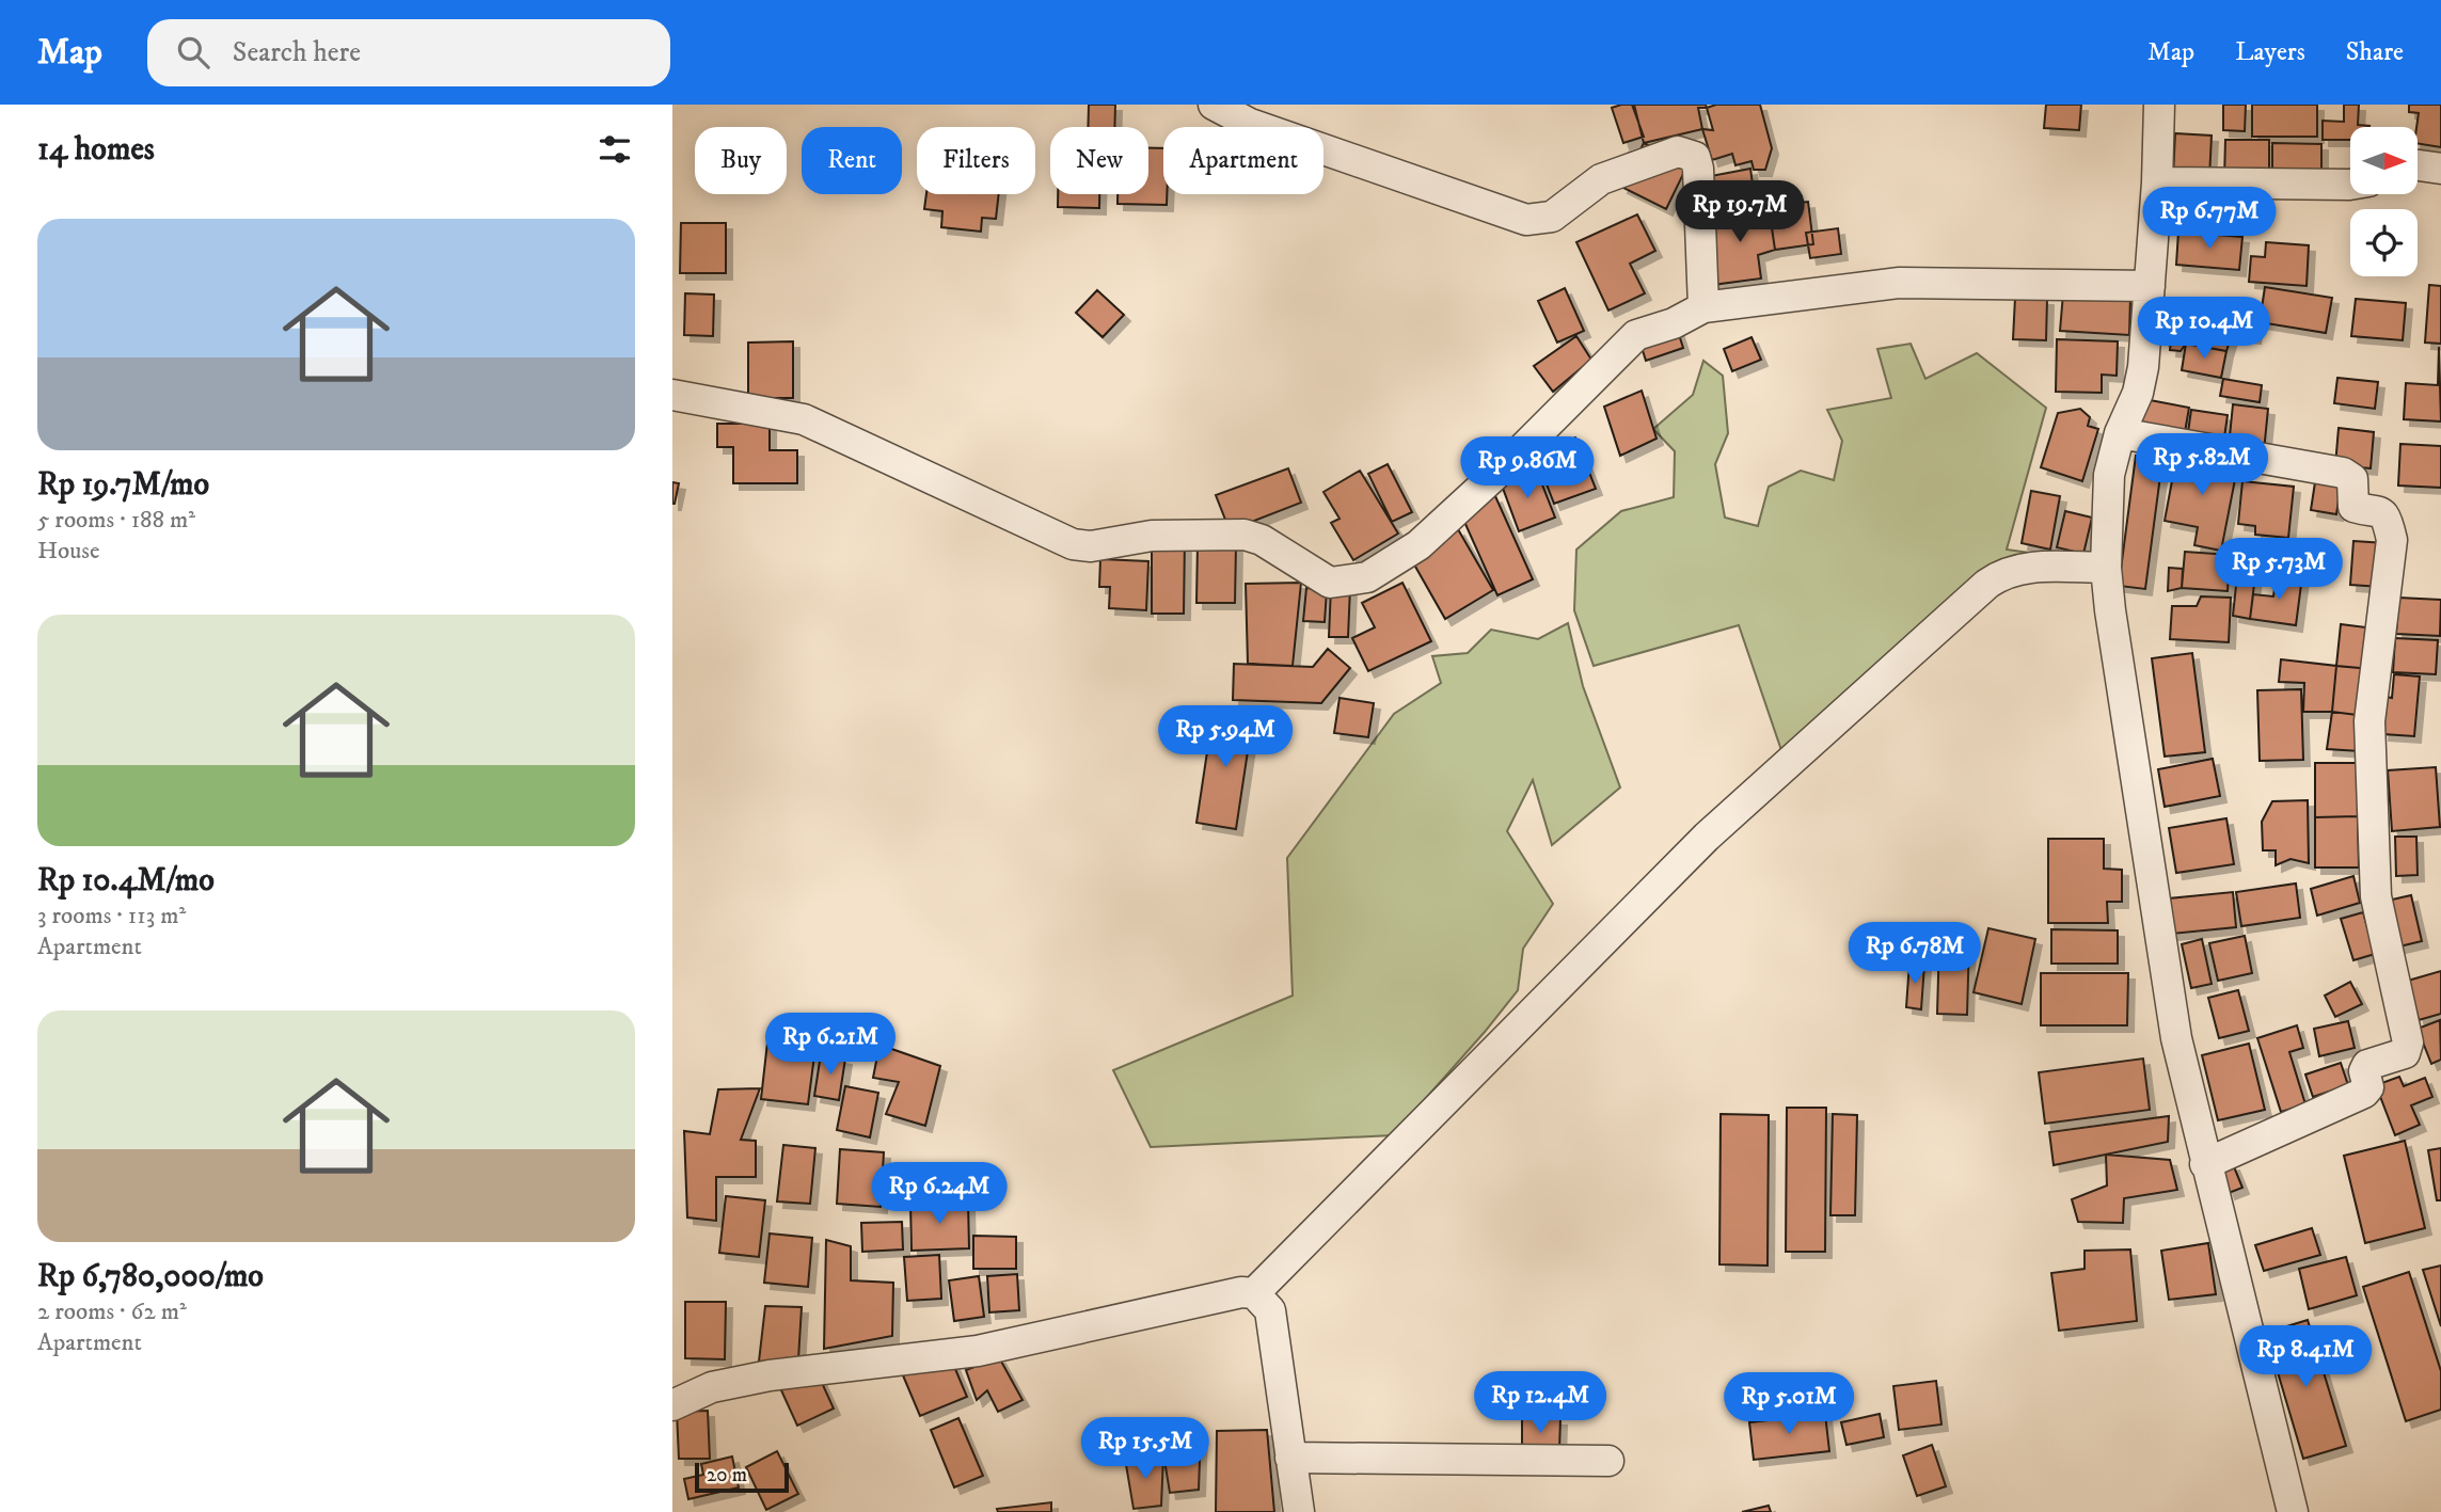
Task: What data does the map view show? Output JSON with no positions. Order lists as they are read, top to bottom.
{
  "scale_bar": "20 m",
  "north": "right",
  "page": {
    "header": "Map",
    "search": "Search here",
    "nav": ["Map", "Layers", "Share"],
    "heading": "14 homes",
    "chip": [
      "Buy",
      "Rent",
      "Filters",
      "New",
      "Apartment"
    ],
    "price": [
      "Rp 19.7M",
      "Rp 6.77M",
      "Rp 10.4M",
      "Rp 5.82M",
      "Rp 9.86M",
      "Rp 5.73M",
      "Rp 5.94M",
      "Rp 6.78M",
      "Rp 6.21M",
      "Rp 6.24M",
      "Rp 8.41M",
      "Rp 12.4M",
      "Rp 5.01M",
      "Rp 15.5M"
    ],
    "list": [
      {
        "name": "Rp 19.7M/mo",
        "note": "5 rooms · 188 m² · House"
      },
      {
        "name": "Rp 10.4M/mo",
        "note": "3 rooms · 113 m² · Apartment"
      },
      {
        "name": "Rp 6,780,000/mo",
        "note": "2 rooms · 62 m² · Apartment"
      }
    ],
    "scale": "20 m"
  }
}
